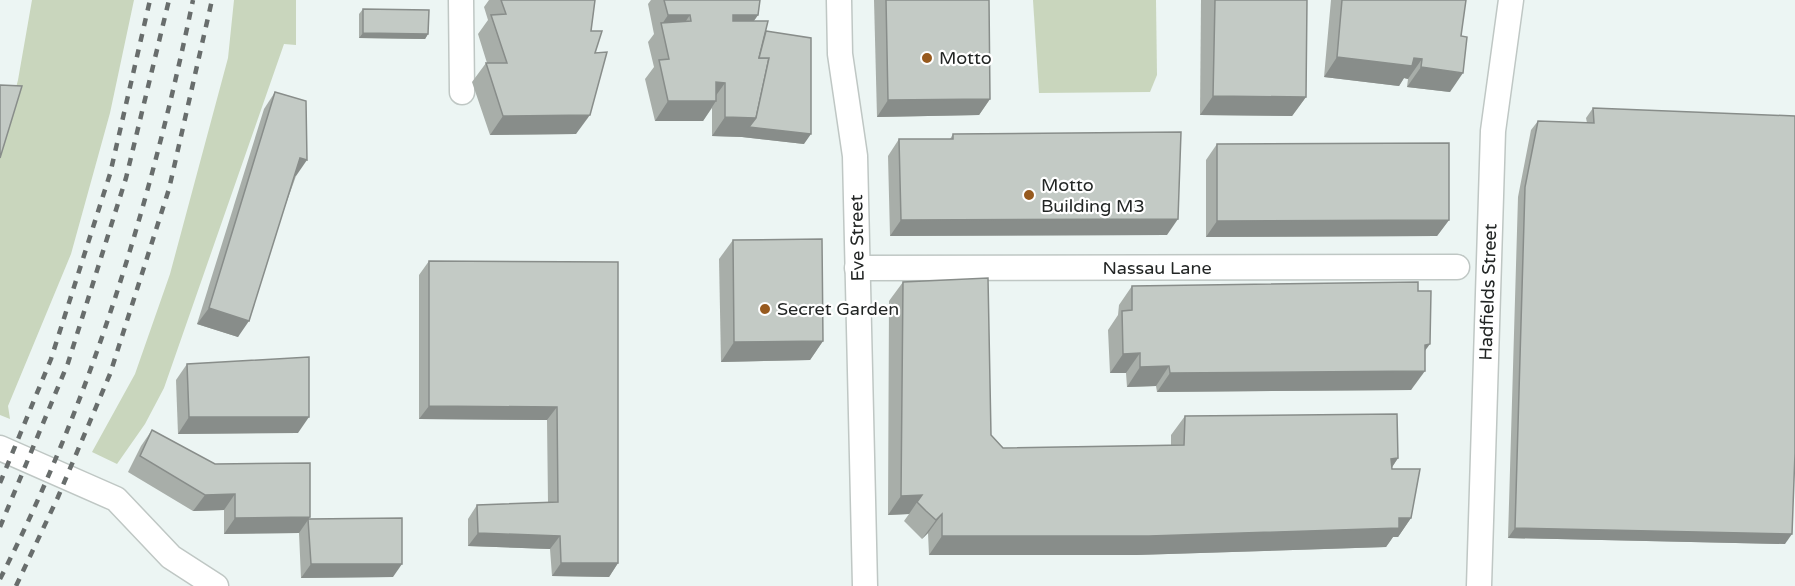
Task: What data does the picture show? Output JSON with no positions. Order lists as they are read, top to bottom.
{
  "streets": {
    "street": ["Eve Street", "Nassau Lane", "Hadfields Street"]
  },
  "crossings": [
    ["Eve Street", "Nassau Lane"]
  ],
  "places": ["Motto", "Motto Building M3", "Secret Garden"]
}
